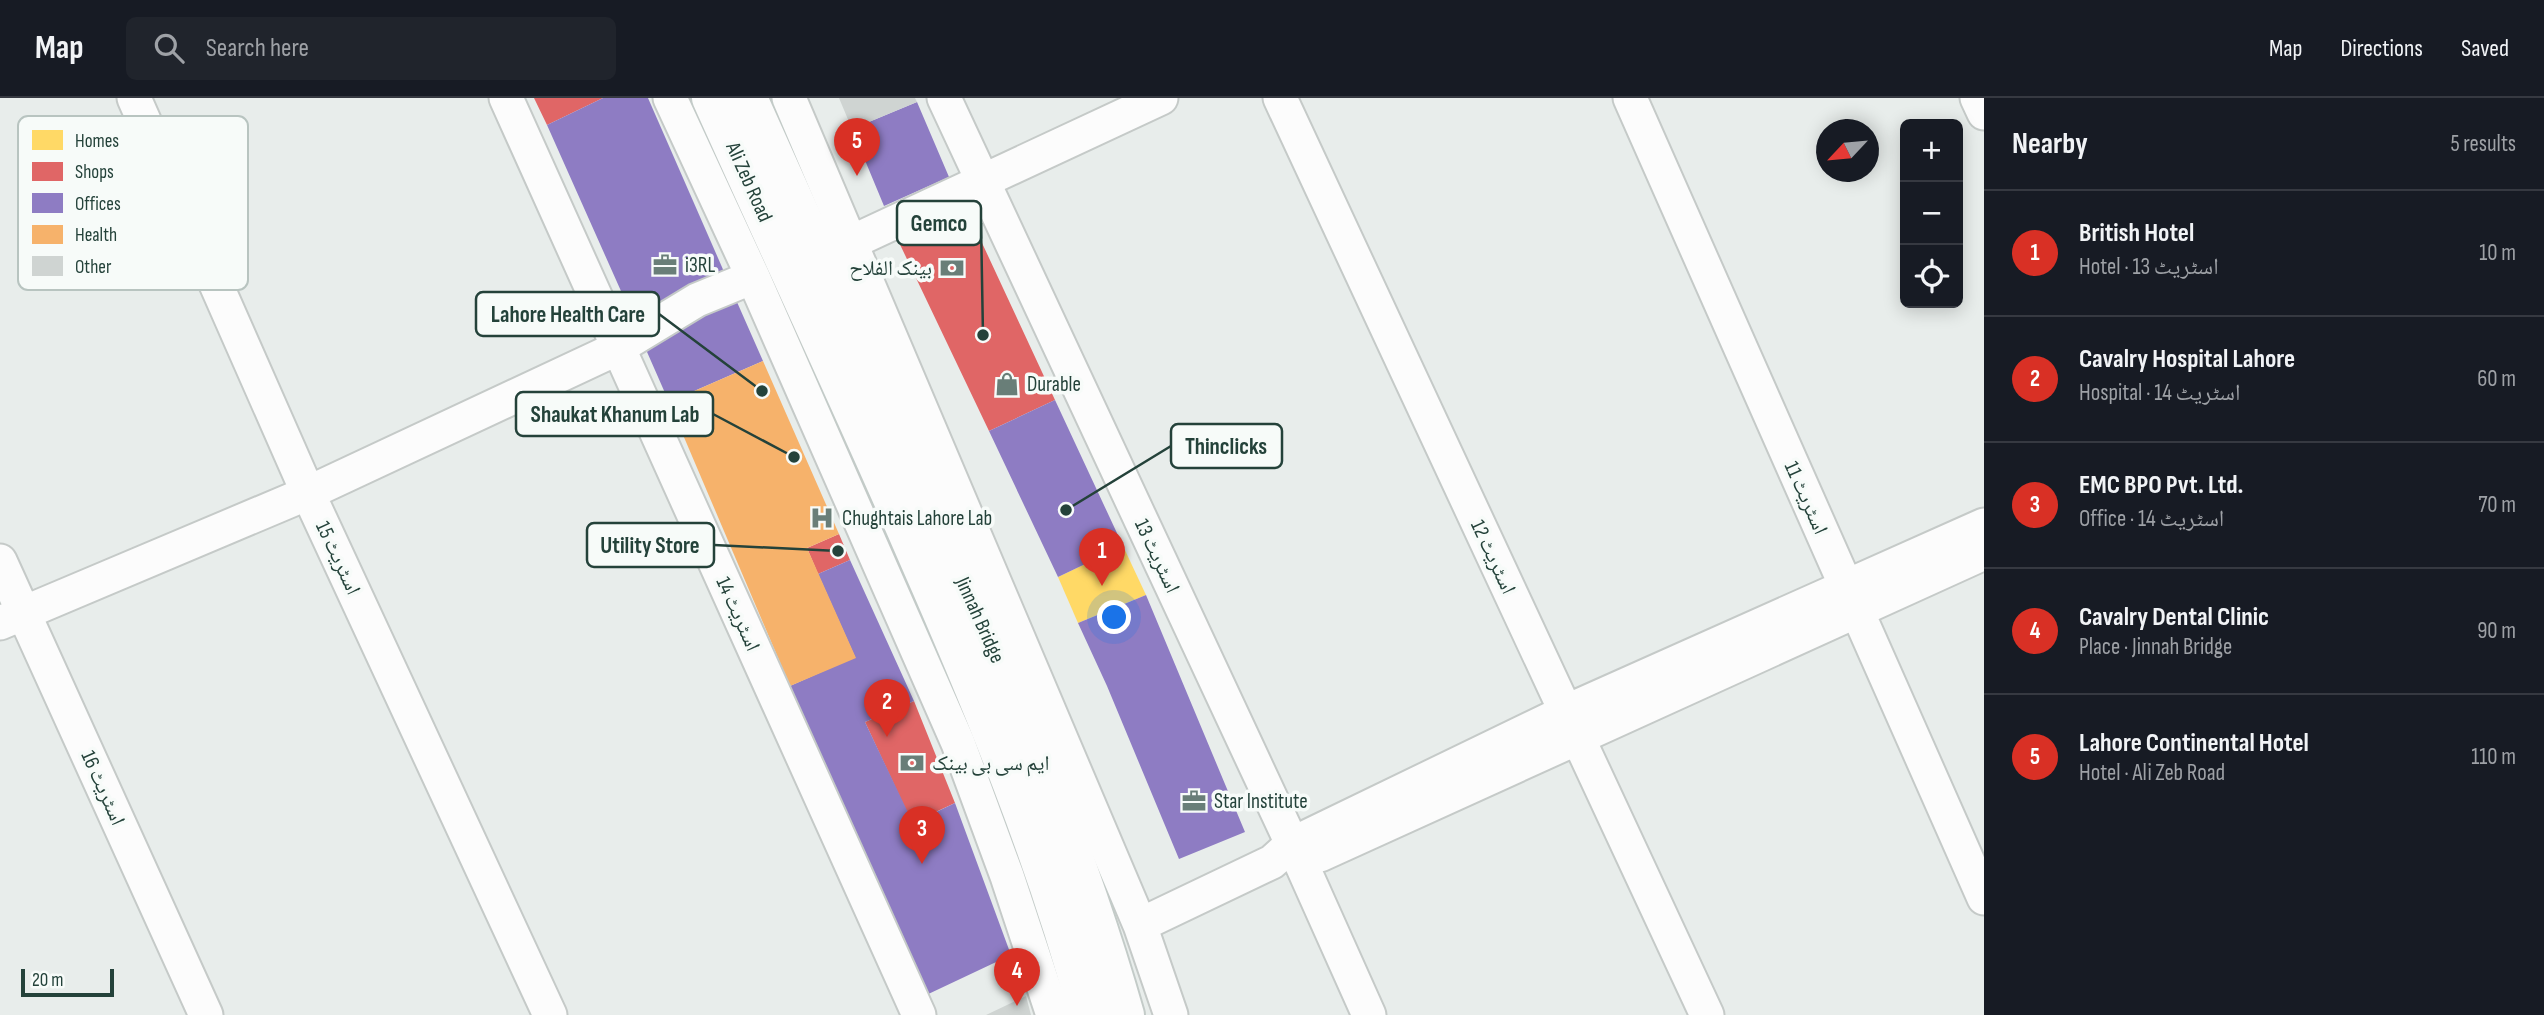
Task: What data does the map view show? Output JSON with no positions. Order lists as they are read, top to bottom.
{
  "streets": {
    "main road": ["Ali Zeb Road", "Jinnah Bridge"],
    "street": [
      "اسٹریٹ 11",
      "اسٹریٹ 13",
      "اسٹریٹ 12",
      "اسٹریٹ 15",
      "اسٹریٹ 14",
      "اسٹریٹ 16"
    ]
  },
  "crossings": [
    ["Ali Zeb Road", "Jinnah Bridge"]
  ],
  "places": {
    "office": ["i3RL", "Star Institute"],
    "bank": ["بینک الفلاح", "ایم سی بی بینک"],
    "other": [
      "Gemco",
      "Lahore Health Care",
      "Shaukat Khanum Lab",
      "Thinclicks",
      "Utility Store"
    ],
    "shop": ["Durable"],
    "hospital": ["Chughtais Lahore Lab"]
  },
  "legend": [
    "Homes",
    "Shops",
    "Offices",
    "Health",
    "Other"
  ],
  "scale_bar": "20 m",
  "north": "bottom left",
  "page": {
    "header": "Map",
    "search": "Search here",
    "nav": ["Map", "Directions", "Saved"],
    "heading": ["Nearby", "5 results"],
    "pins": [
      "5",
      "1",
      "2",
      "3",
      "4"
    ],
    "map_buttons": ["+", "−"],
    "list": [
      {
        "mark": "1",
        "name": "British Hotel",
        "note": "Hotel · اسٹریٹ 13",
        "value": "10 m"
      },
      {
        "mark": "2",
        "name": "Cavalry Hospital Lahore",
        "note": "Hospital · اسٹریٹ 14",
        "value": "60 m"
      },
      {
        "mark": "3",
        "name": "EMC BPO Pvt. Ltd.",
        "note": "Office · اسٹریٹ 14",
        "value": "70 m"
      },
      {
        "mark": "4",
        "name": "Cavalry Dental Clinic",
        "note": "Place · Jinnah Bridge",
        "value": "90 m"
      },
      {
        "mark": "5",
        "name": "Lahore Continental Hotel",
        "note": "Hotel · Ali Zeb Road",
        "value": "110 m"
      }
    ],
    "scale": "20 m"
  }
}
